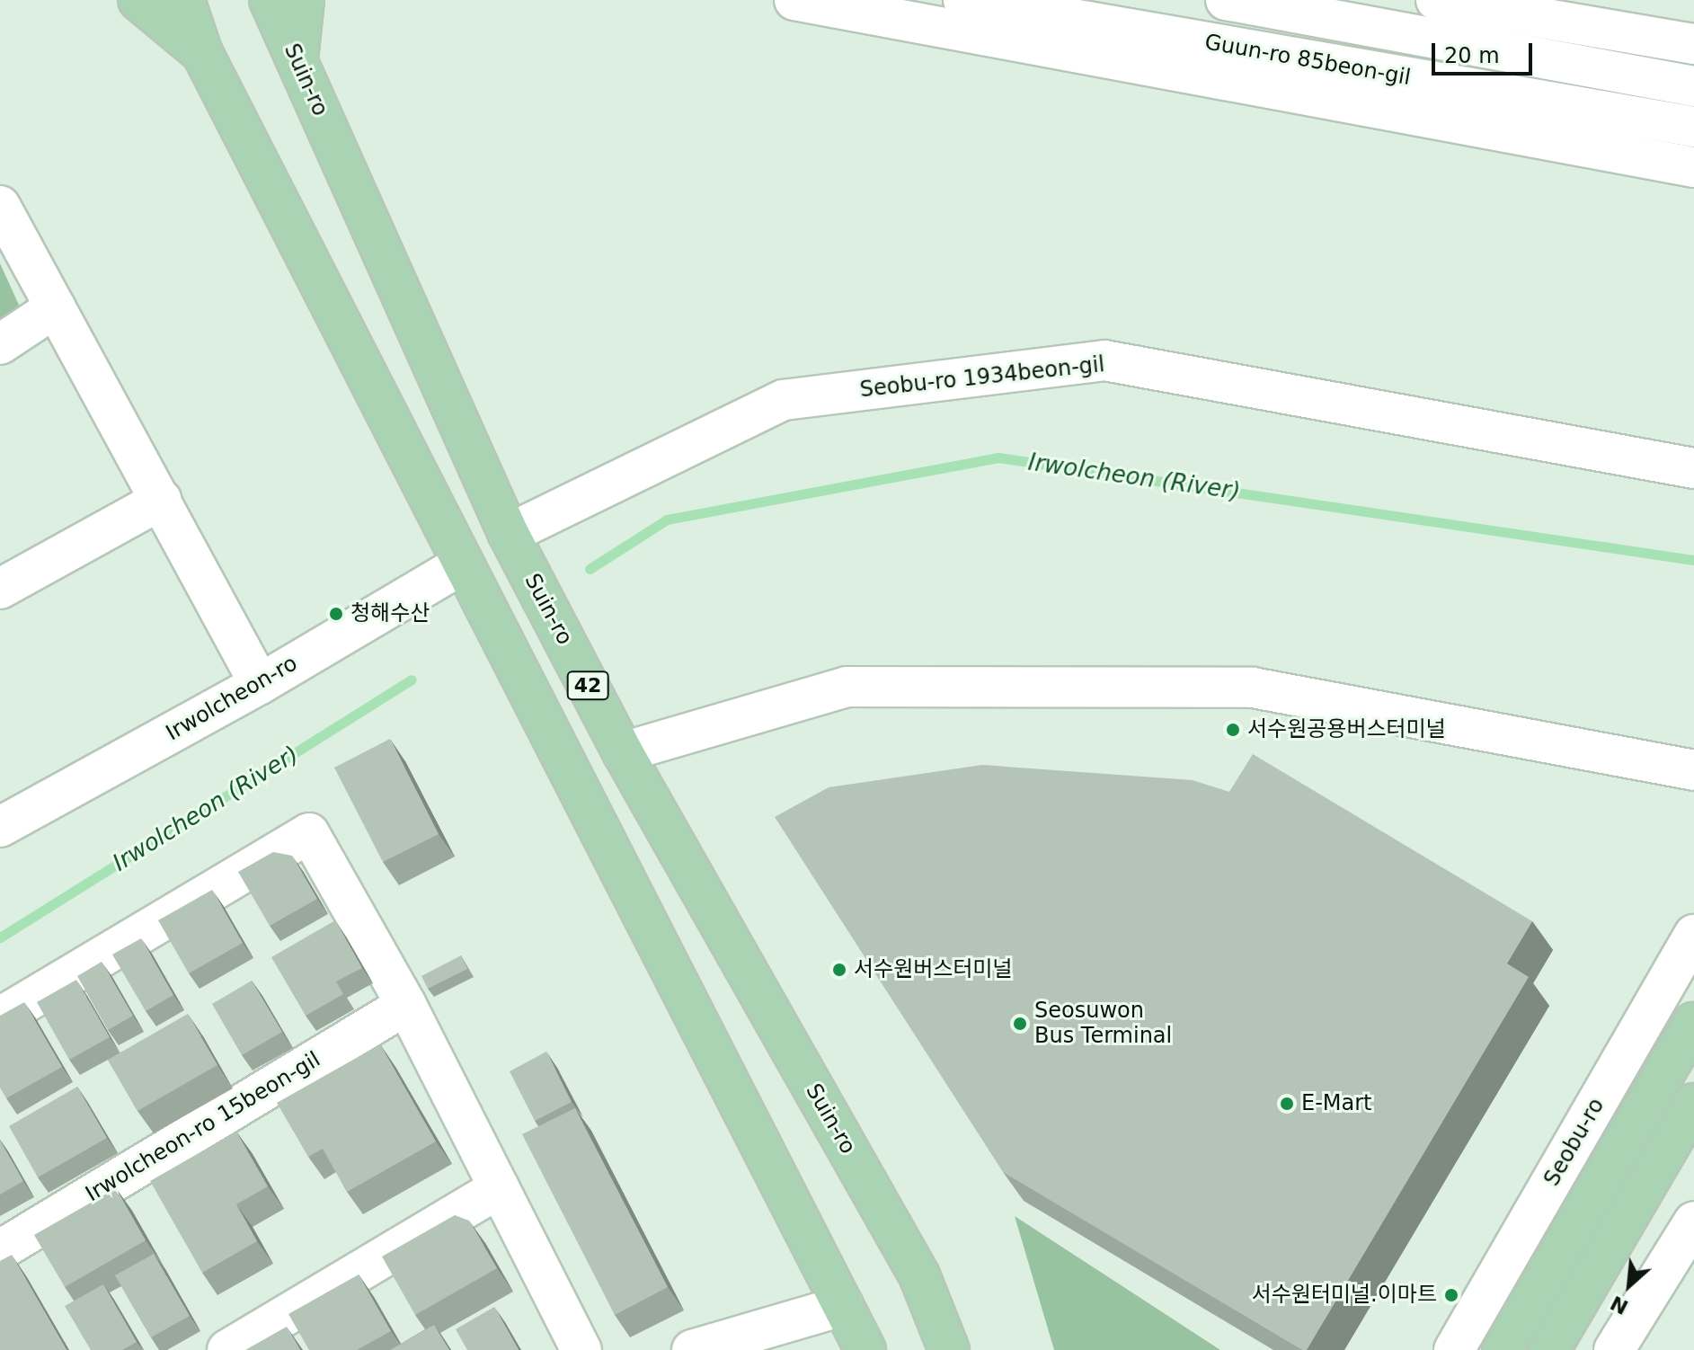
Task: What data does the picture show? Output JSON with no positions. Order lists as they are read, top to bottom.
{
  "streets": {
    "main road": ["Suin-ro", "42", "Seobu-ro"],
    "street": [
      "Guun-ro 85beon-gil",
      "Seobu-ro 1934beon-gil",
      "Irwolcheon-ro",
      "Irwolcheon-ro 15beon-gil"
    ]
  },
  "crossings": [
    ["Suin-ro", "Seobu-ro 1934beon-gil"]
  ],
  "water": ["Irwolcheon (River)"],
  "places": [
    "청해수산",
    "서수원공용버스터미널",
    "서수원버스터미널",
    "Seosuwon Bus Terminal",
    "E-Mart",
    "서수원터미널.이마트"
  ],
  "scale_bar": "20 m",
  "north": "bottom left"
}
